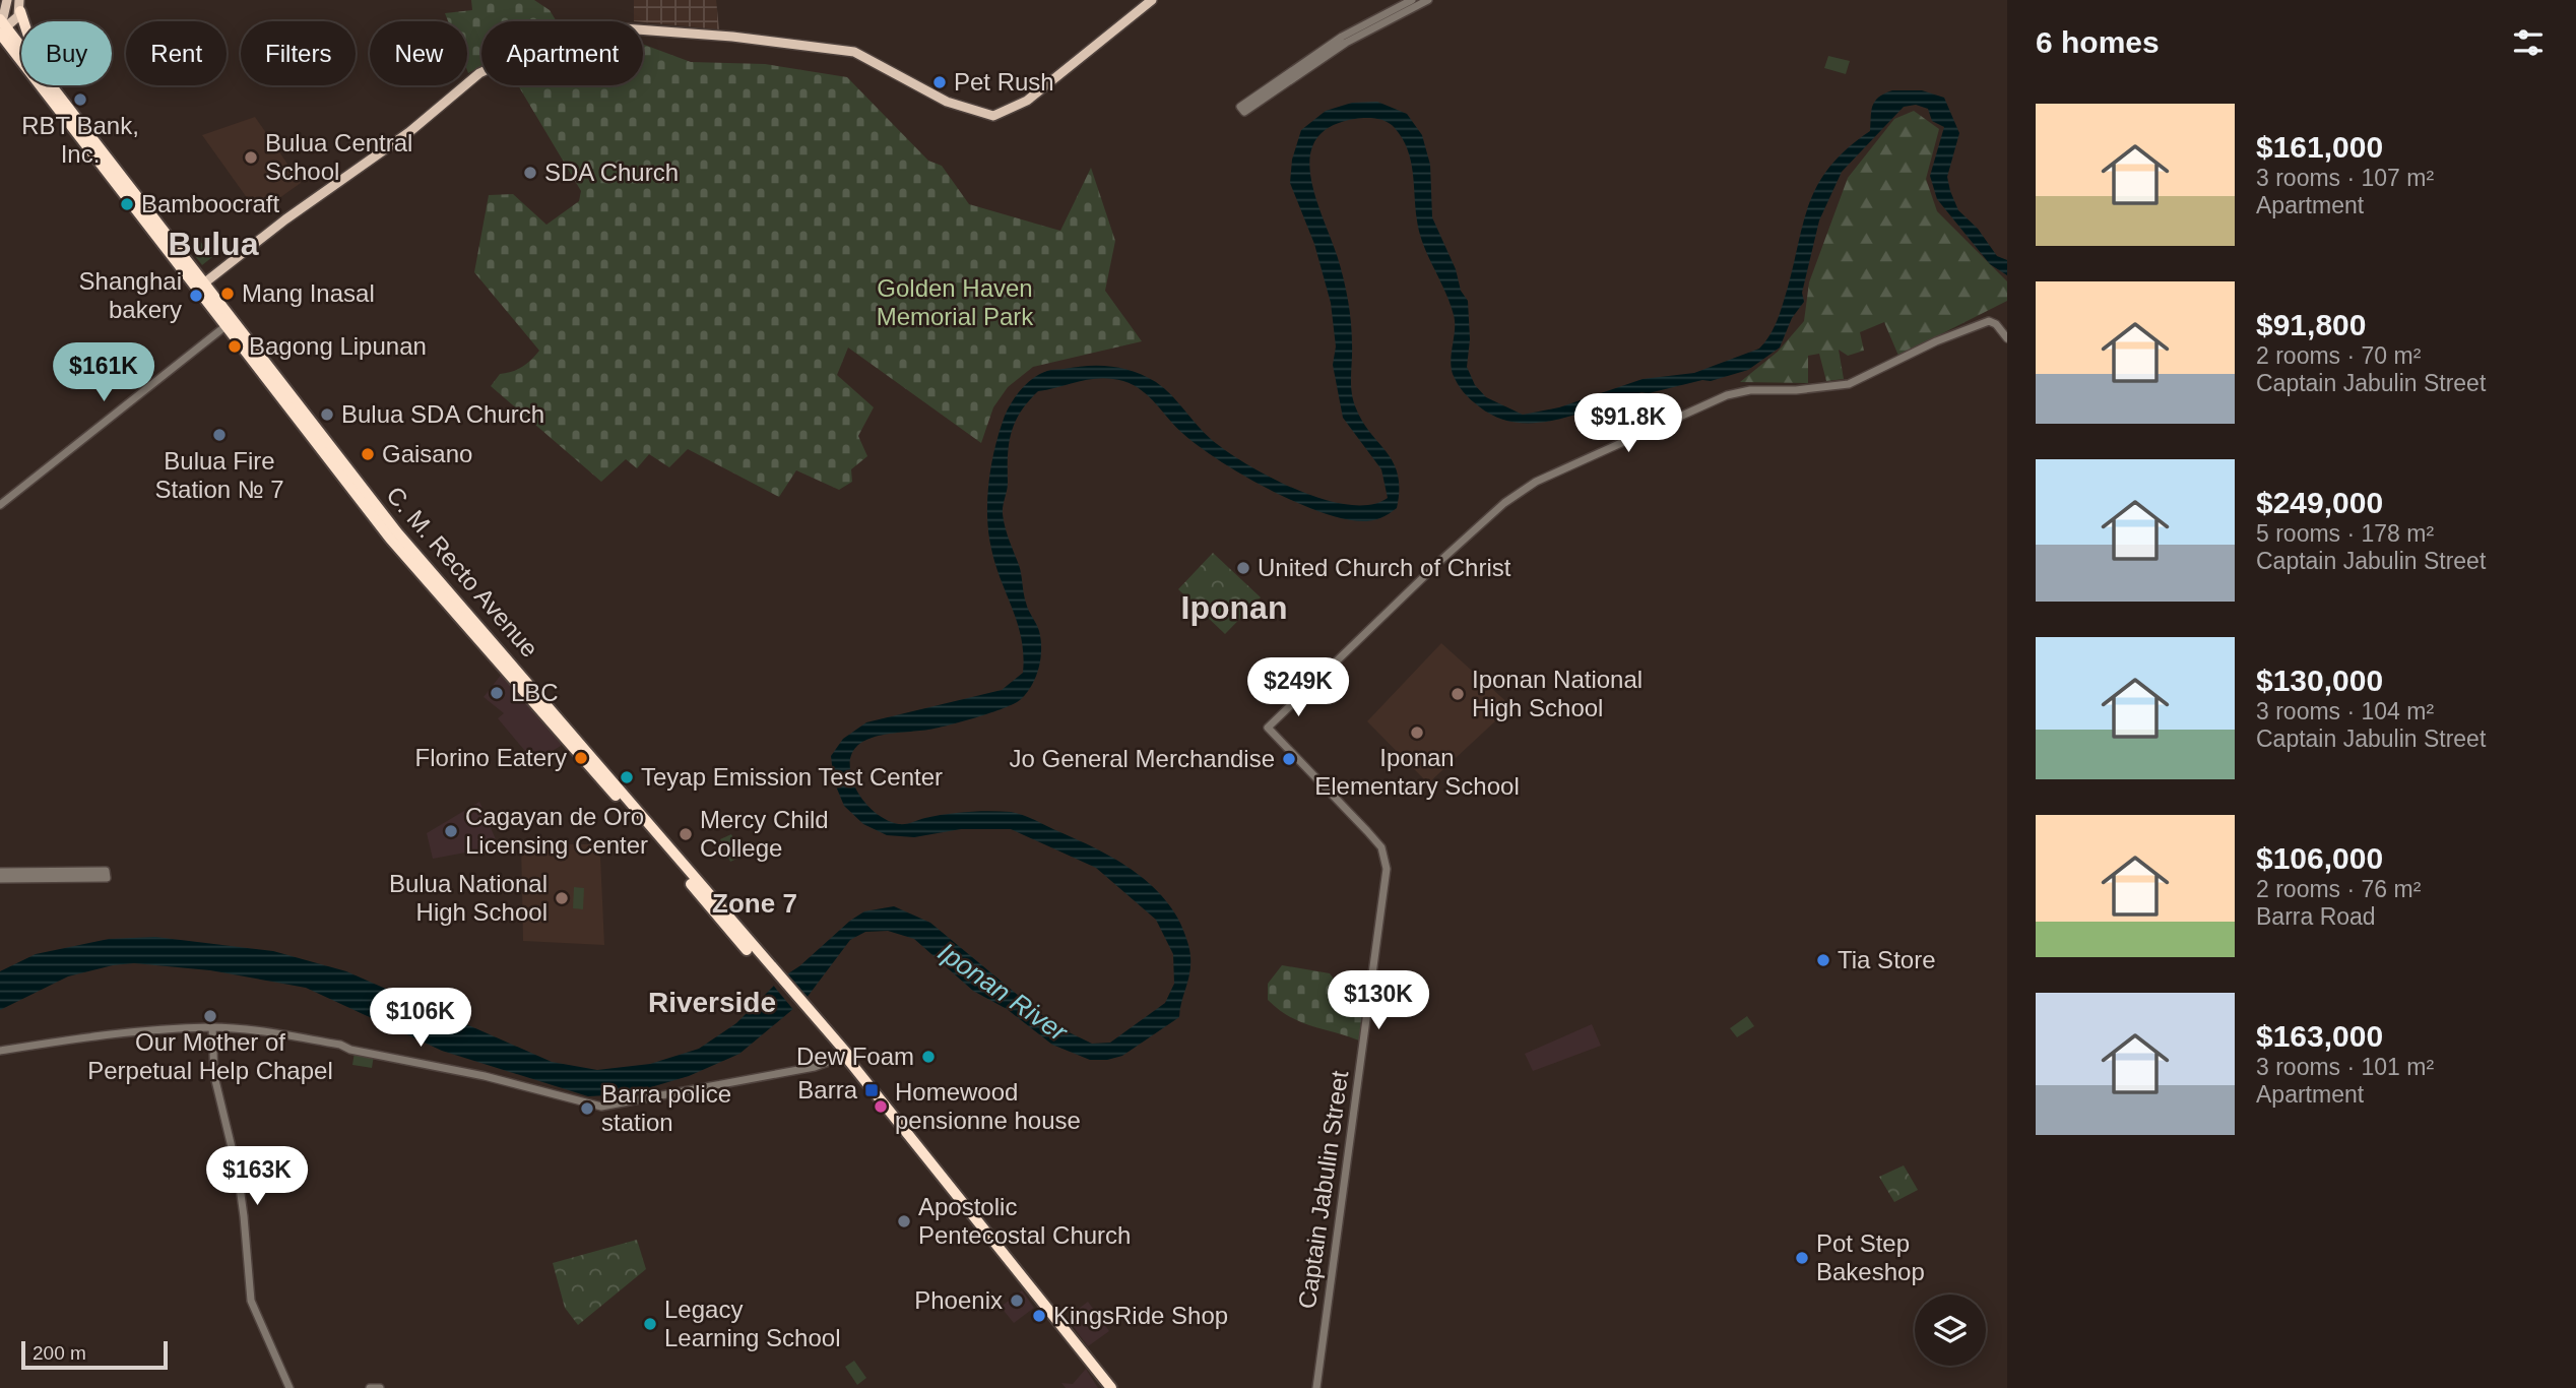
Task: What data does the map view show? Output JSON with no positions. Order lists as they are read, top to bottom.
{
  "streets": {
    "highway": ["C. M. Recto Avenue"],
    "street": ["Captain Jabulin Street"]
  },
  "districts": [
    "Bulua",
    "Iponan",
    "Zone 7",
    "Riverside"
  ],
  "water": ["Iponan River"],
  "parks": ["Golden Haven Memorial Park"],
  "places": {
    "other": [
      "Pet Rush",
      "RBT Bank, Inc.",
      "Bulua Central School",
      "SDA Church",
      "Bamboocraft",
      "Mang Inasal",
      "Shanghai bakery",
      "Bagong Lipunan",
      "Bulua SDA Church",
      "Bulua Fire Station № 7",
      "Gaisano",
      "United Church of Christ",
      "LBC",
      "Iponan National High School",
      "Iponan Elementary School",
      "Florino Eatery",
      "Jo General Merchandise",
      "Teyap Emission Test Center",
      "Cagayan de Oro Licensing Center",
      "Mercy Child College",
      "Bulua National High School",
      "Tia Store",
      "Our Mother of Perpetual Help Chapel",
      "Dew Foam",
      "Homewood pensionne house",
      "Barra police station",
      "Apostolic Pentecostal Church",
      "Pot Step Bakeshop",
      "Phoenix",
      "KingsRide Shop",
      "Legacy Learning School"
    ],
    "transit": ["Barra"]
  },
  "scale_bar": "200 m",
  "page": {
    "heading": "6 homes",
    "chip": [
      "Buy",
      "Rent",
      "Filters",
      "New",
      "Apartment"
    ],
    "list": [
      {
        "name": "$161,000",
        "note": "3 rooms · 107 m² · Apartment"
      },
      {
        "name": "$91,800",
        "note": "2 rooms · 70 m² · Captain Jabulin Street"
      },
      {
        "name": "$249,000",
        "note": "5 rooms · 178 m² · Captain Jabulin Street"
      },
      {
        "name": "$130,000",
        "note": "3 rooms · 104 m² · Captain Jabulin Street"
      },
      {
        "name": "$106,000",
        "note": "2 rooms · 76 m² · Barra Road"
      },
      {
        "name": "$163,000",
        "note": "3 rooms · 101 m² · Apartment"
      }
    ],
    "price": [
      "$161K",
      "$91.8K",
      "$249K",
      "$130K",
      "$106K",
      "$163K"
    ],
    "scale": "200 m"
  }
}
